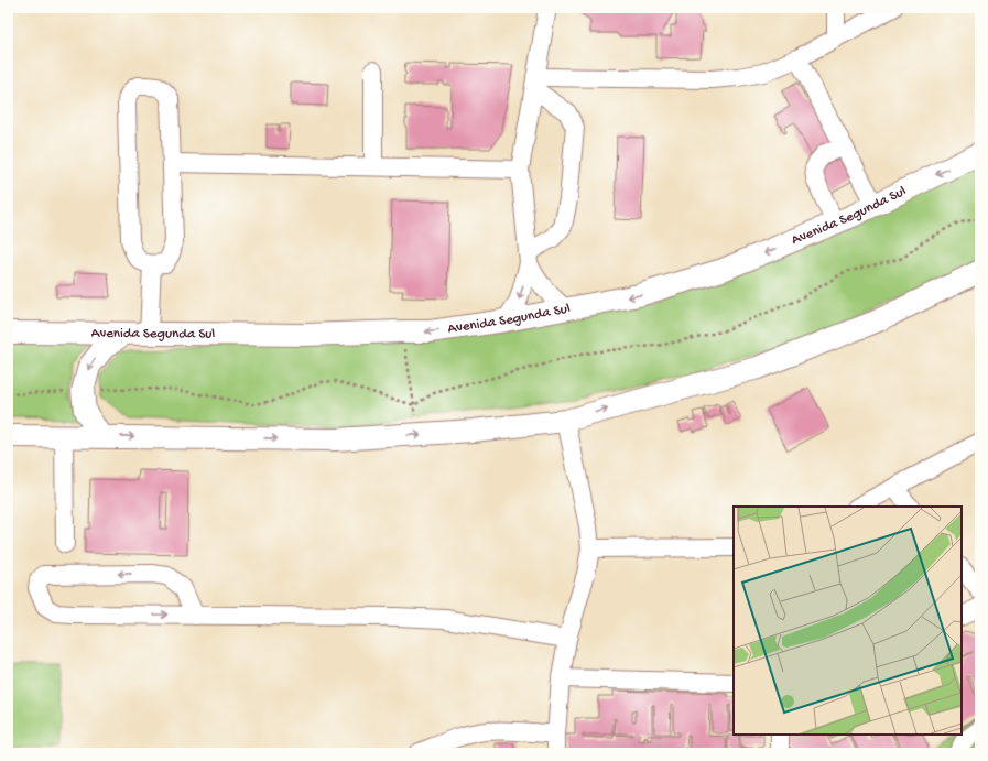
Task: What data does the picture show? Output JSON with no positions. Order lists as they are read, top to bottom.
{
  "streets": {
    "main road": ["Avenida Segunda Sul"]
  }
}
